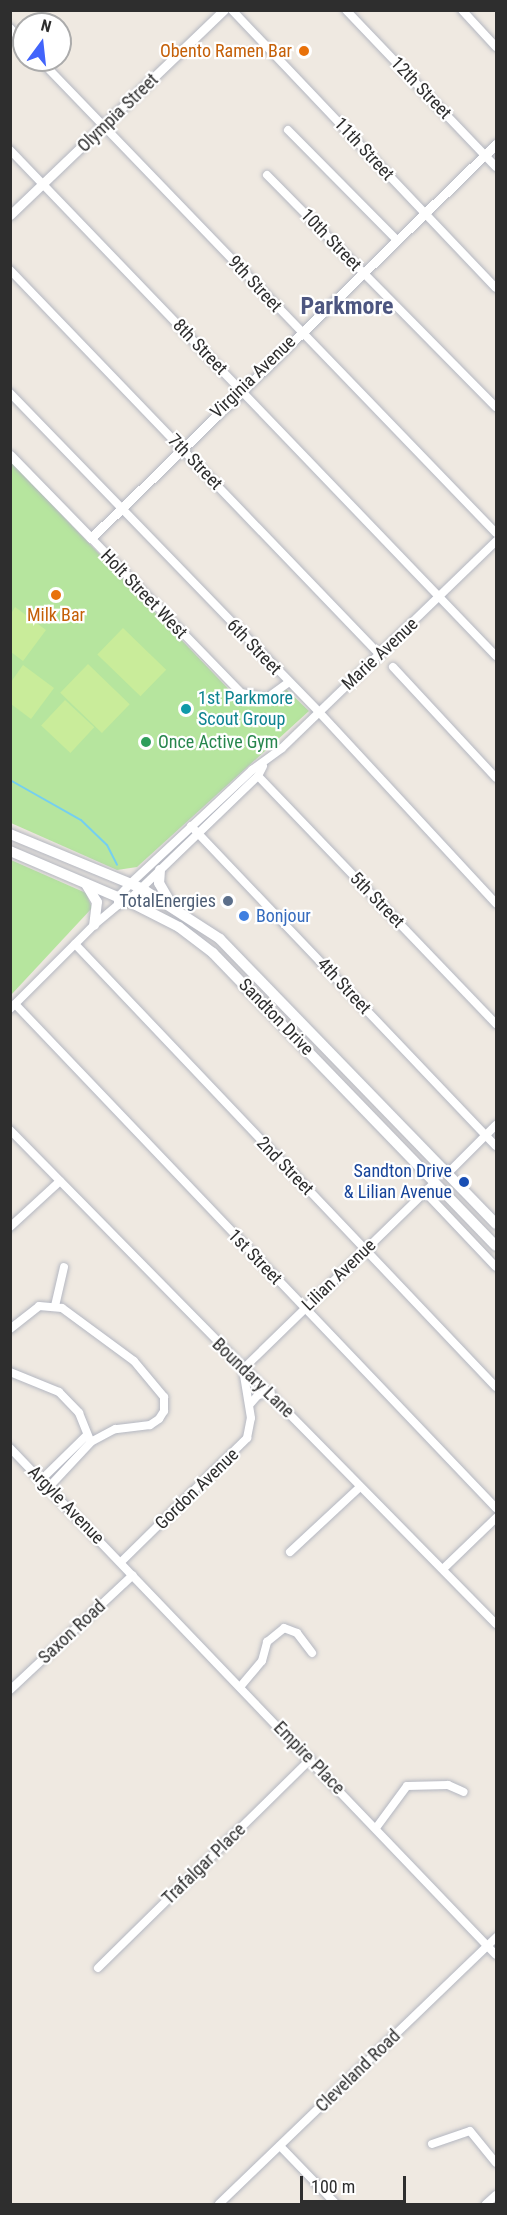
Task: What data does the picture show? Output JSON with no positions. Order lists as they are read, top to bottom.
{
  "streets": {
    "main road": ["Sandton Drive"],
    "street": [
      "12th Street",
      "Olympia Street",
      "11th Street",
      "10th Street",
      "9th Street",
      "8th Street",
      "Virginia Avenue",
      "7th Street",
      "Holt Street West",
      "6th Street",
      "Marie Avenue",
      "5th Street",
      "4th Street",
      "2nd Street",
      "1st Street",
      "Lilian Avenue",
      "Boundary Lane",
      "Gordon Avenue",
      "Argyle Avenue",
      "Saxon Road",
      "Empire Place",
      "Trafalgar Place",
      "Cleveland Road"
    ]
  },
  "crossings": [
    ["12th Street", "Virginia Avenue"],
    ["Olympia Street", "9th Street"],
    ["Olympia Street", "8th Street"],
    ["11th Street", "Virginia Avenue"],
    ["10th Street", "Virginia Avenue"],
    ["9th Street", "Virginia Avenue"],
    ["8th Street", "Virginia Avenue"],
    ["8th Street", "Marie Avenue"],
    ["Virginia Avenue", "7th Street"],
    ["Virginia Avenue", "Holt Street West"],
    ["Virginia Avenue", "6th Street"],
    ["7th Street", "Marie Avenue"],
    ["Holt Street West", "6th Street"],
    ["6th Street", "Marie Avenue"],
    ["Marie Avenue", "5th Street"],
    ["Marie Avenue", "4th Street"],
    ["Marie Avenue", "Sandton Drive"],
    ["Sandton Drive", "Lilian Avenue"],
    ["2nd Street", "Lilian Avenue"],
    ["1st Street", "Lilian Avenue"],
    ["Lilian Avenue", "Boundary Lane"],
    ["Lilian Avenue", "Gordon Avenue"],
    ["Boundary Lane", "Gordon Avenue"],
    ["Gordon Avenue", "Argyle Avenue"],
    ["Gordon Avenue", "Empire Place"],
    ["Argyle Avenue", "Empire Place"],
    ["Saxon Road", "Empire Place"],
    ["Empire Place", "Trafalgar Place"],
    ["Empire Place", "Cleveland Road"]
  ],
  "districts": ["Parkmore"],
  "places": [
    "Obento Ramen Bar",
    "Milk Bar",
    "1st Parkmore Scout Group",
    "Once Active Gym",
    "TotalEnergies",
    "Bonjour",
    "Sandton Drive & Lilian Avenue"
  ],
  "scale_bar": "100 m",
  "north": "top"
}
